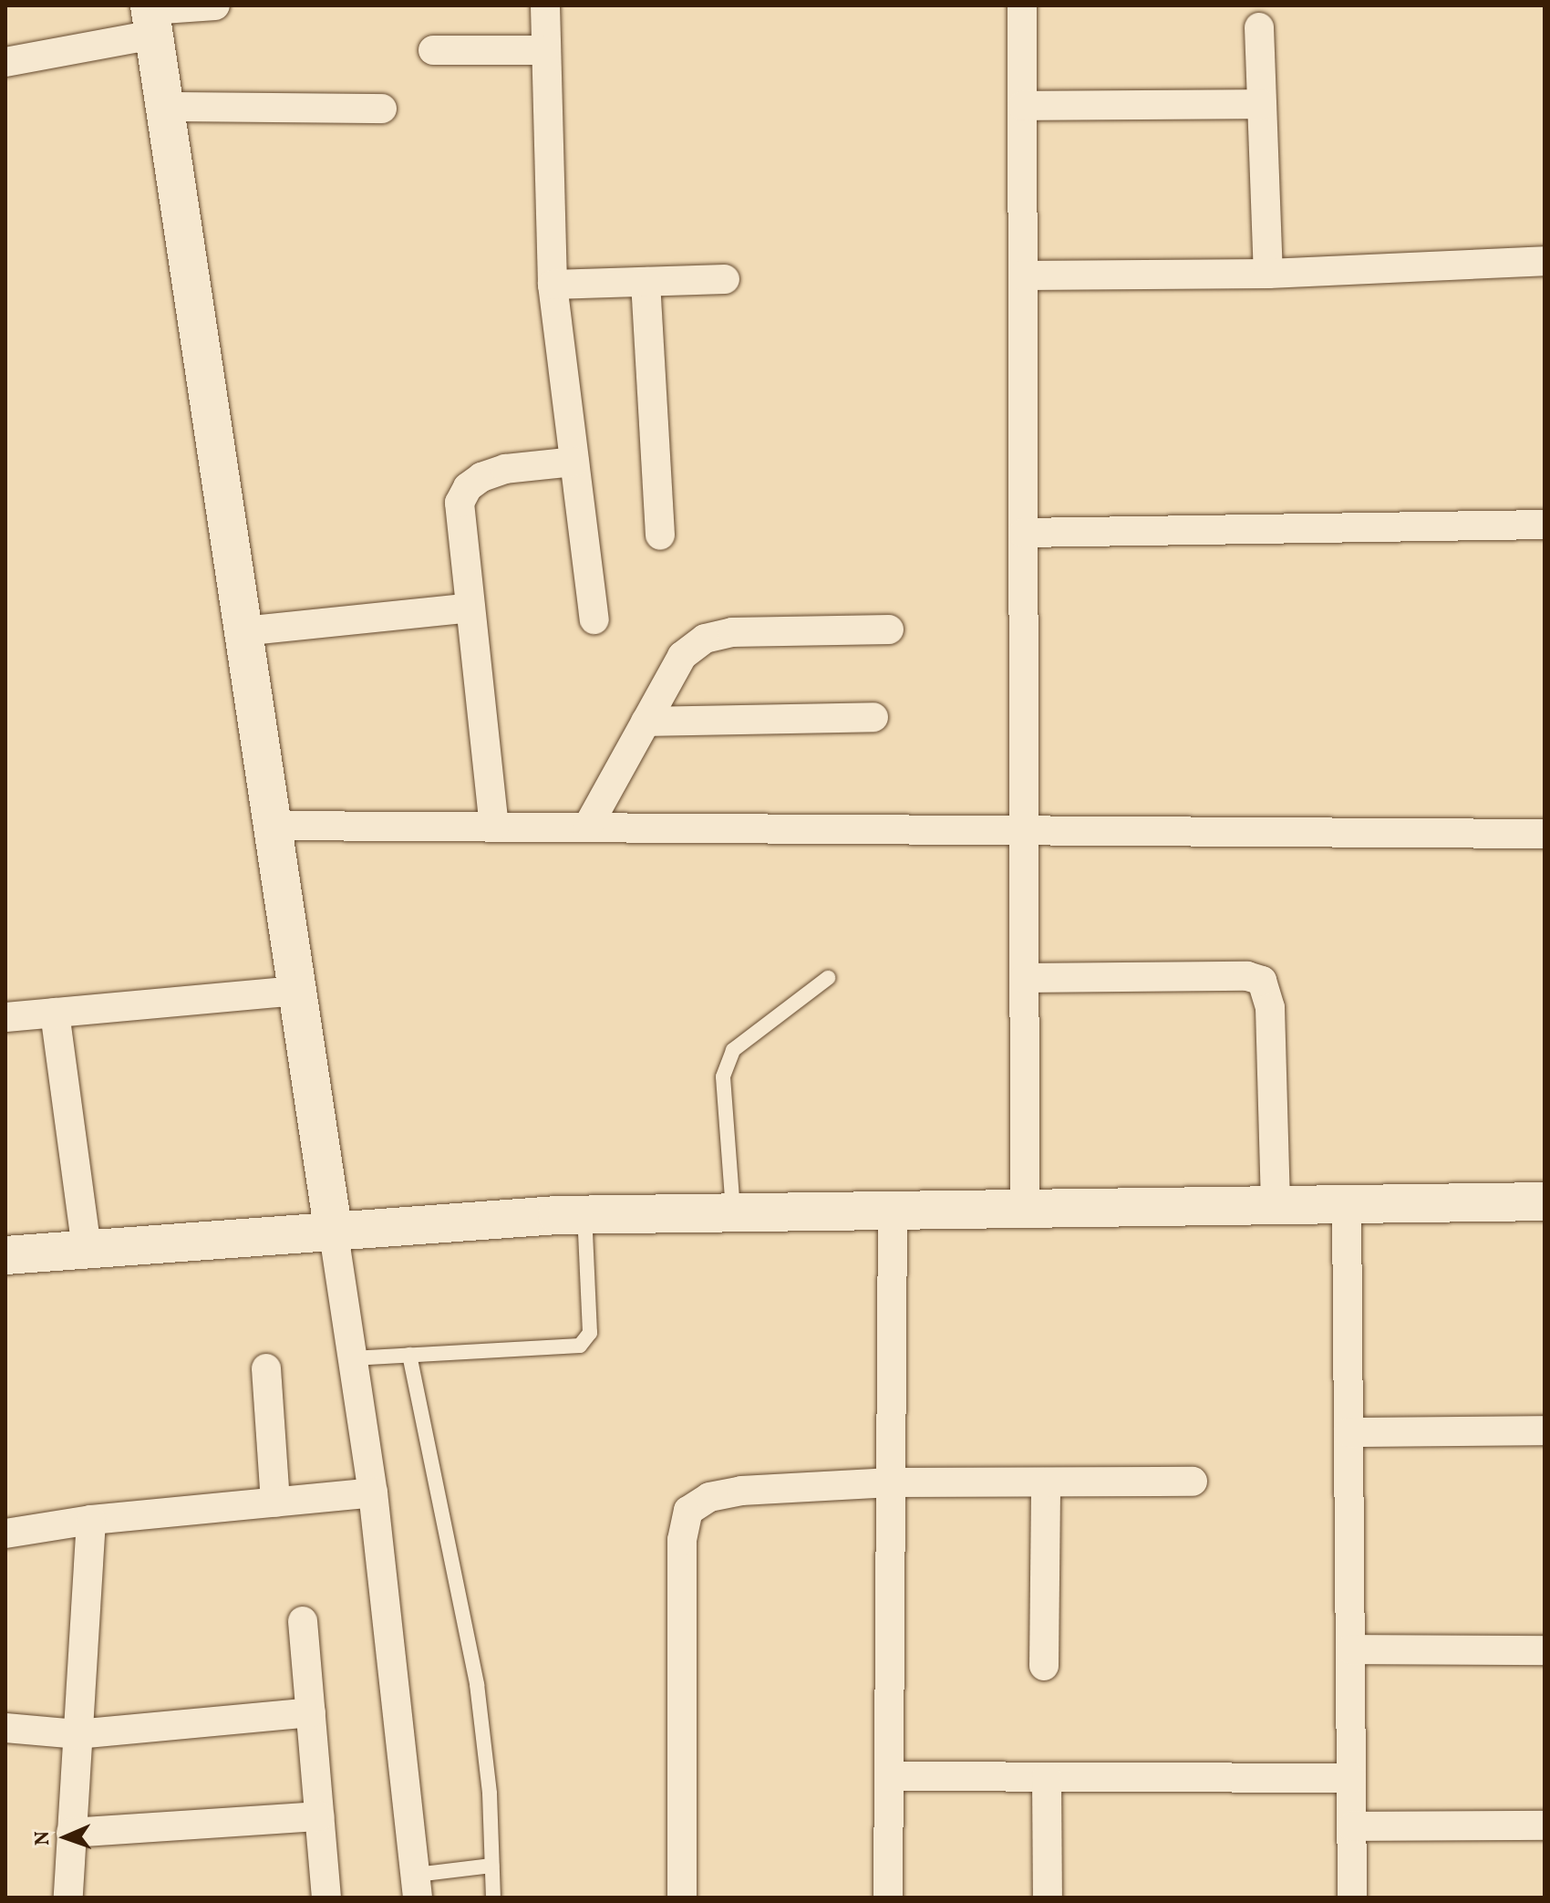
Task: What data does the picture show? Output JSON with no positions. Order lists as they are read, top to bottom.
{
  "north": "left"
}
